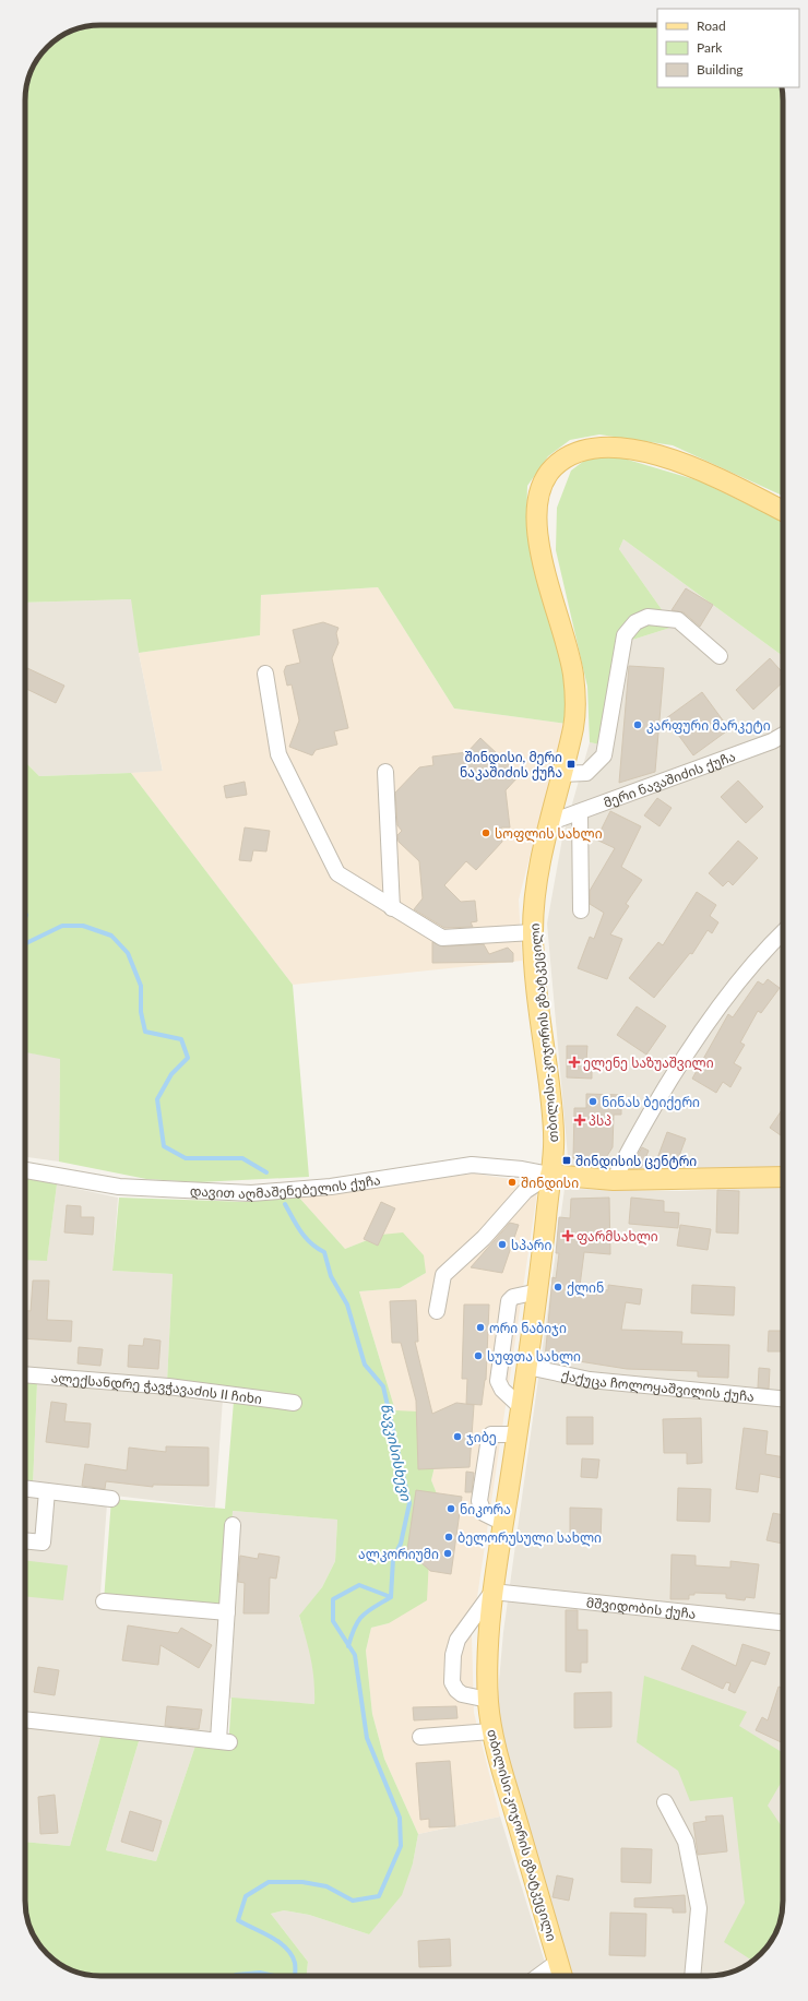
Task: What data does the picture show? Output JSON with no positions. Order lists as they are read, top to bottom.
{
  "streets": {
    "main road": ["თბილისი-კოჯორის გზატკეცილი"],
    "street": [
      "მერი ნავაშიძის ქუჩა",
      "დავით აღმაშენებელის ქუჩა",
      "ქაქუცა ჩოლოყაშვილის ქუჩა",
      "ალექსანდრე ჭავჭავაძის II ჩიხი",
      "მშვიდობის ქუჩა"
    ]
  },
  "crossings": [
    ["მერი ნავაშიძის ქუჩა", "თბილისი-კოჯორის გზატკეცილი"],
    ["თბილისი-კოჯორის გზატკეცილი", "დავით აღმაშენებელის ქუჩა"],
    ["თბილისი-კოჯორის გზატკეცილი", "ქაქუცა ჩოლოყაშვილის ქუჩა"],
    ["თბილისი-კოჯორის გზატკეცილი", "მშვიდობის ქუჩა"]
  ],
  "water": ["წავკისისხევი"],
  "places": {
    "other": [
      "კარფური მარკეტი",
      "სოფლის სახლი",
      "ნინას ბეიქერი",
      "შინდისი",
      "სპარი",
      "ქლინ",
      "ორი ნაბიჯი",
      "სუფთა სახლი",
      "ჯიბე",
      "ნიკორა",
      "ბელორუსული სახლი",
      "ალკორიუმი"
    ],
    "transit": ["შინდისი, მერი ნაკაშიძის ქუჩა", "შინდისის ცენტრი"],
    "health": ["ელენე საზუაშვილი", "პსპ", "ფარმსახლი"]
  },
  "legend": ["Road", "Park", "Building"]
}
